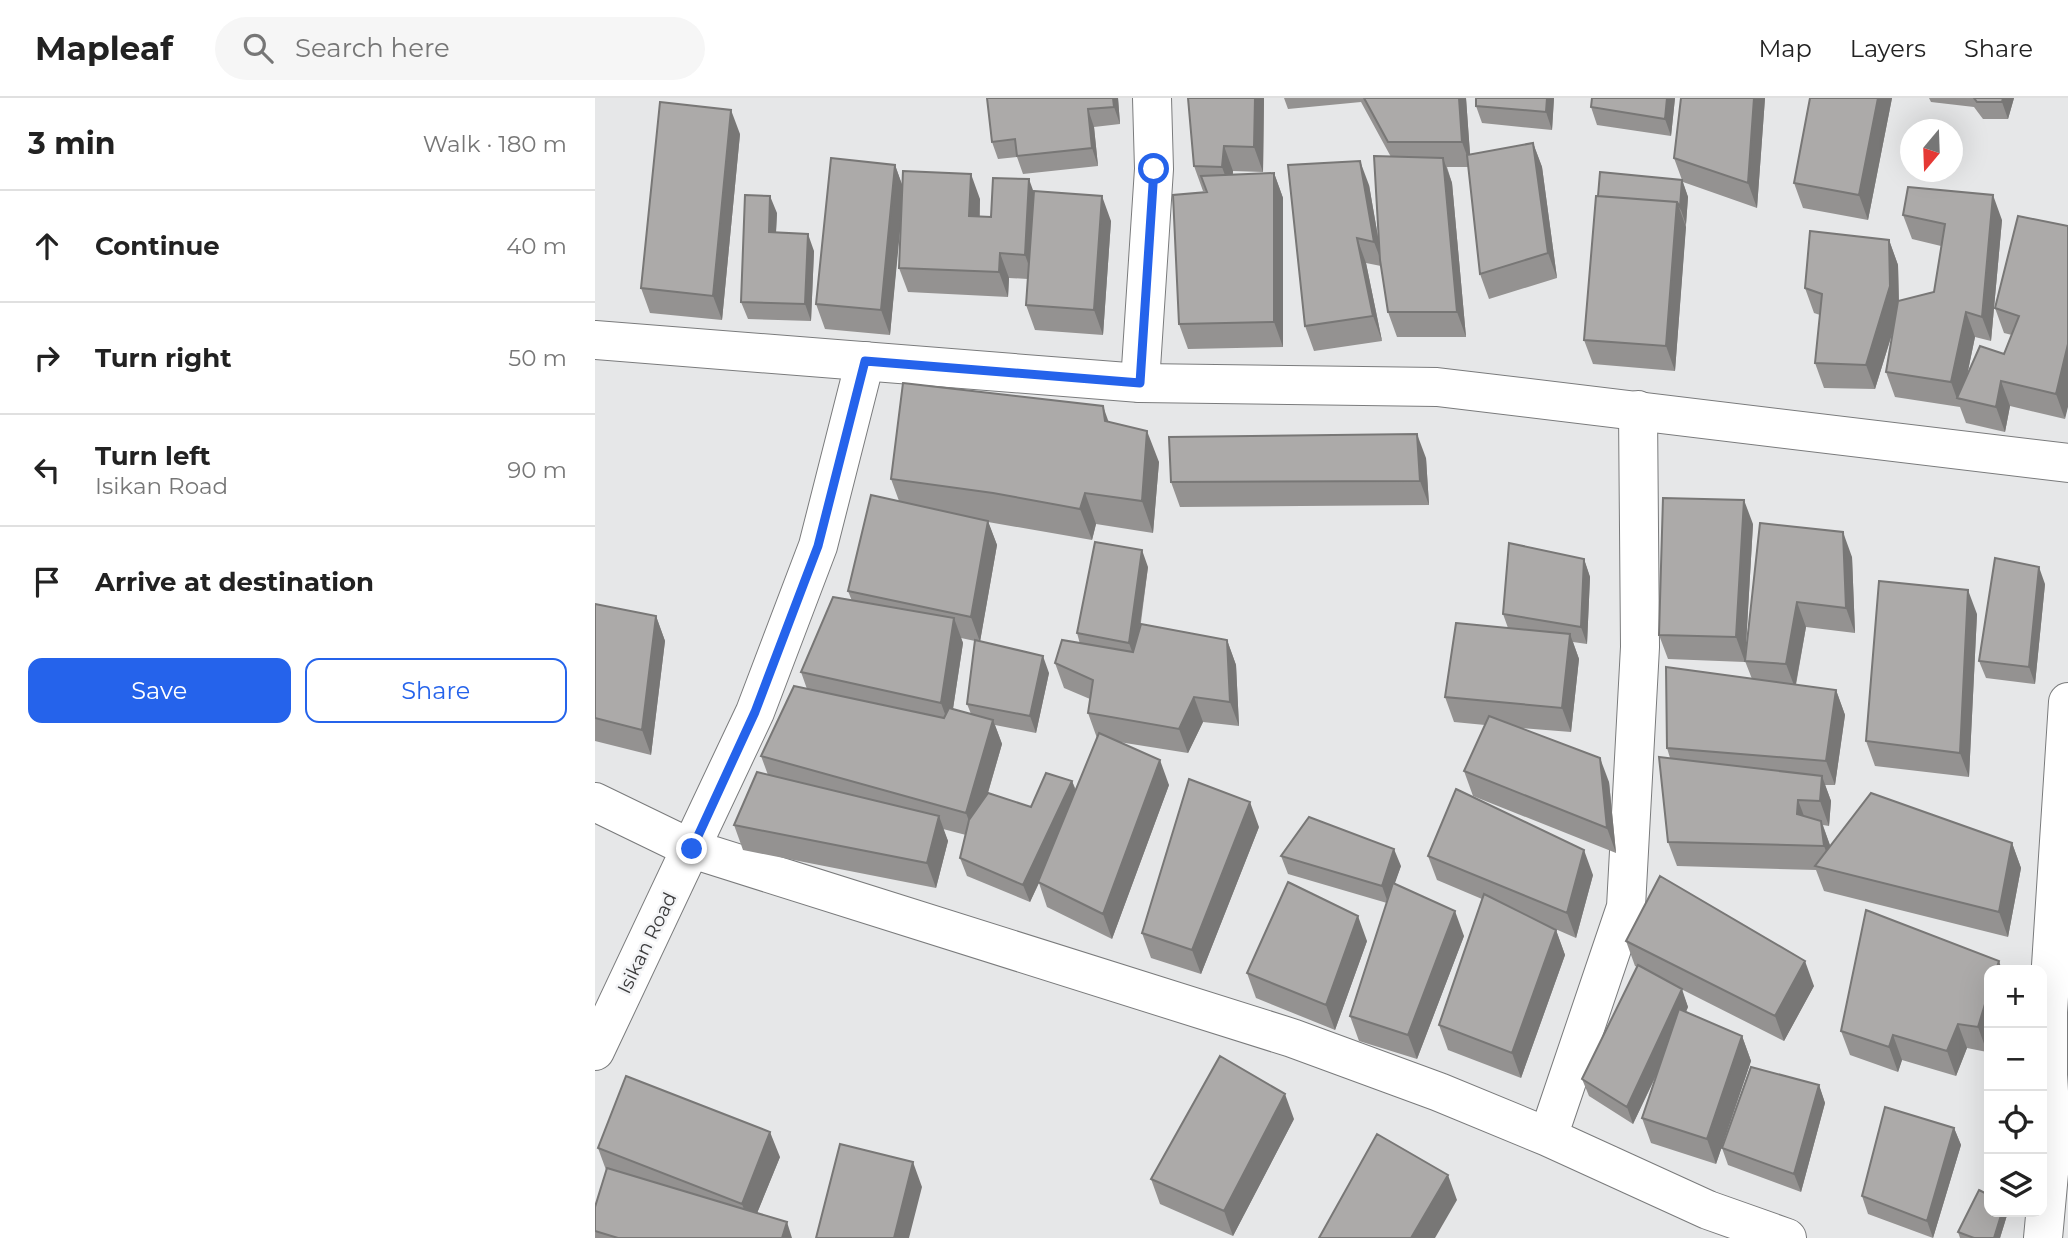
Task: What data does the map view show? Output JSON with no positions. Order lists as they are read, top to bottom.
{
  "streets": {
    "street": ["Isikan Road"]
  },
  "north": "bottom",
  "page": {
    "header": "Mapleaf",
    "search": "Search here",
    "nav": ["Map", "Layers", "Share"],
    "heading": ["3 min", "Walk · 180 m"],
    "list": [
      ["Continue", "40 m"],
      ["Turn right", "50 m"],
      ["Turn left", "Isikan Road", "90 m"],
      "Arrive at destination"
    ],
    "buttons": ["Save", "Share"],
    "map_buttons": ["+", "−"]
  }
}
